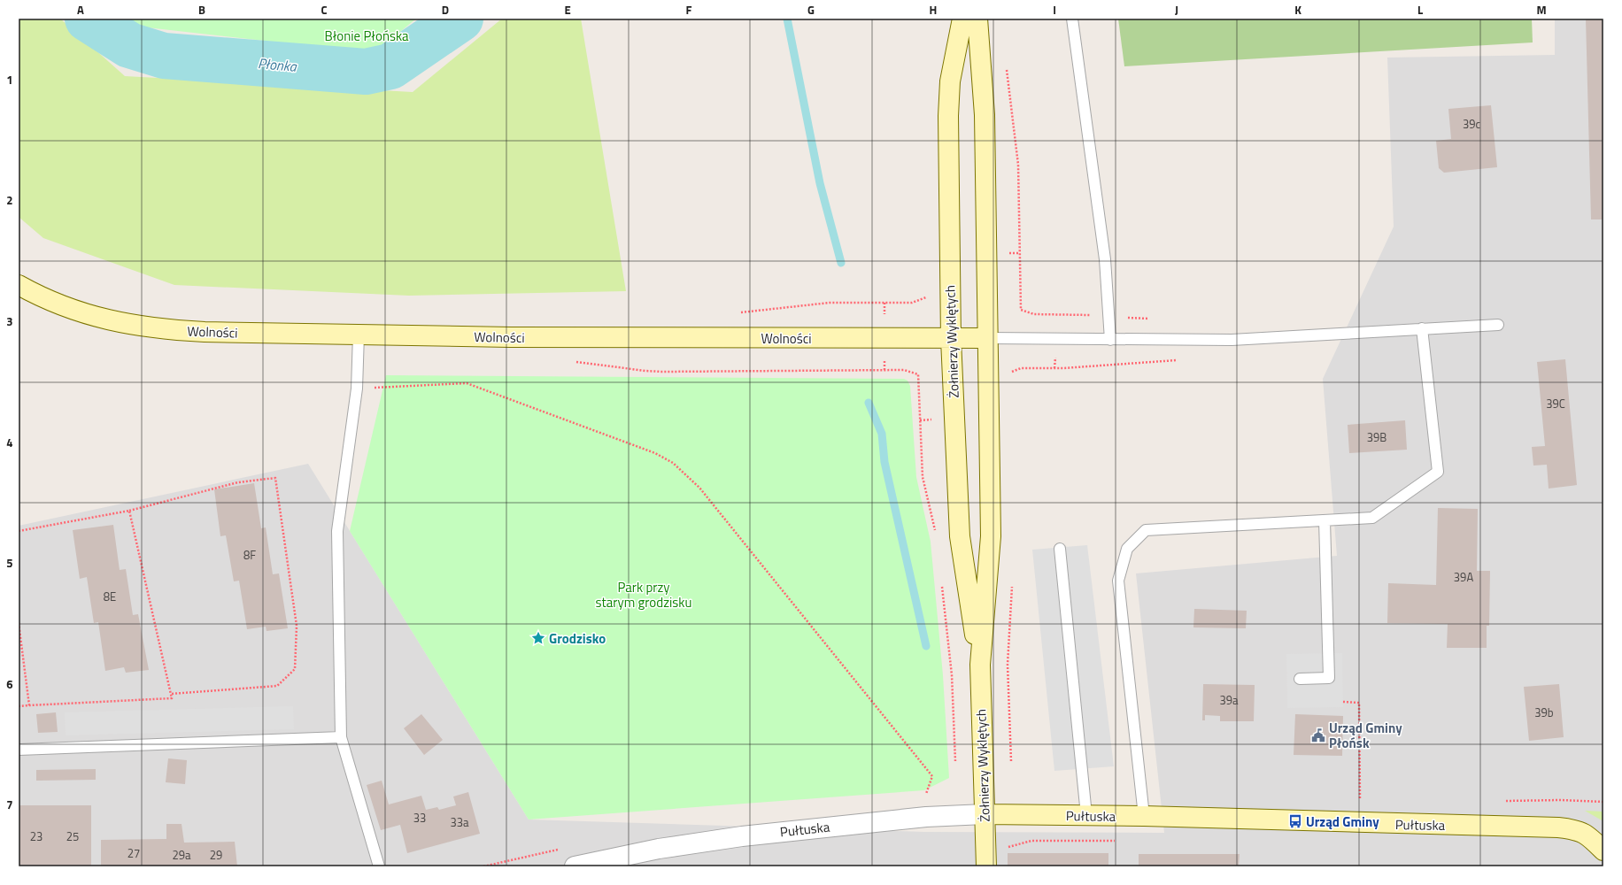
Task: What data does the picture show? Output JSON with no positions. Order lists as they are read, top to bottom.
{
  "streets": {
    "street": ["Wolności", "Żołnierzy Wyklętych", "Pułtuska"]
  },
  "crossings": [
    ["Wolności", "Żołnierzy Wyklętych"],
    ["Żołnierzy Wyklętych", "Pułtuska"]
  ],
  "water": ["Płonka"],
  "parks": ["Błonie Płońska", "Park przy starym grodzisku"],
  "places": {
    "place": ["Grodzisko"],
    "public building": ["Urząd Gminy Płońsk"],
    "bus stop": ["Urząd Gminy"]
  },
  "house_numbers": [
    "39c",
    "39C",
    "39B",
    "8F",
    "39A",
    "8E",
    "39a",
    "39b",
    "33",
    "33a",
    "23",
    "25",
    "27",
    "29a",
    "29"
  ],
  "grid": {
    "columns": [
      "A",
      "B",
      "C",
      "D",
      "E",
      "F",
      "G",
      "H",
      "I",
      "J",
      "K",
      "L",
      "M"
    ],
    "rows": [
      "1",
      "2",
      "3",
      "4",
      "5",
      "6",
      "7"
    ]
  }
}
